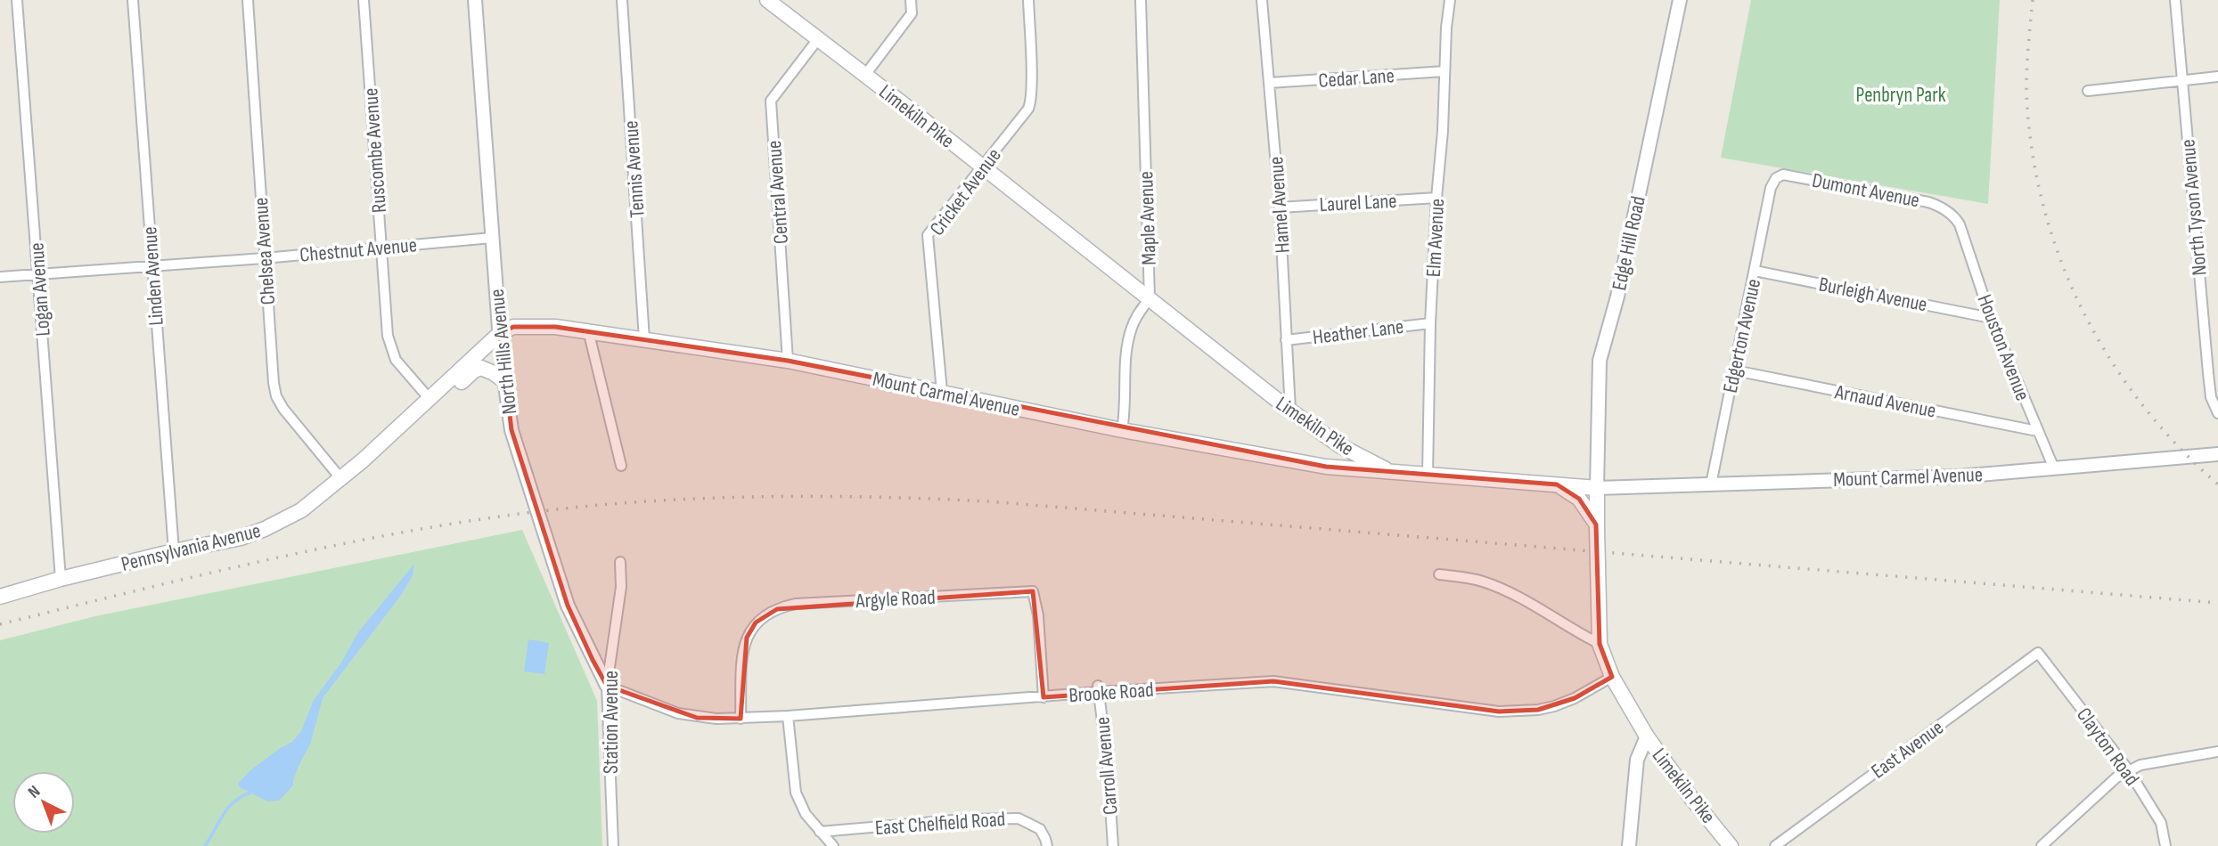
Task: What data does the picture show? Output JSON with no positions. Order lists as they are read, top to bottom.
{
  "streets": {
    "main road": ["Limekiln Pike", "Mount Carmel Avenue", "Pennsylvania Avenue"],
    "street": [
      "Cedar Lane",
      "Ruscombe Avenue",
      "Tennis Avenue",
      "Dumont Avenue",
      "Cricket Avenue",
      "Central Avenue",
      "Laurel Lane",
      "Hamel Avenue",
      "North Tyson Avenue",
      "Maple Avenue",
      "Elm Avenue",
      "Edge Hill Road",
      "Chestnut Avenue",
      "Chelsea Avenue",
      "Linden Avenue",
      "Logan Avenue",
      "Burleigh Avenue",
      "Heather Lane",
      "Edgerton Avenue",
      "Houston Avenue",
      "North Hills Avenue",
      "Arnaud Avenue",
      "Argyle Road",
      "Brooke Road",
      "Station Avenue",
      "Clayton Road",
      "East Avenue",
      "Carroll Avenue",
      "East Chelfield Road"
    ]
  },
  "crossings": [
    ["Cedar Lane", "Hamel Avenue"],
    ["Cedar Lane", "Elm Avenue"],
    ["Limekiln Pike", "Cricket Avenue"],
    ["Limekiln Pike", "Central Avenue"],
    ["Limekiln Pike", "Hamel Avenue"],
    ["Limekiln Pike", "Maple Avenue"],
    ["Limekiln Pike", "Elm Avenue"],
    ["Limekiln Pike", "Edge Hill Road"],
    ["Limekiln Pike", "Mount Carmel Avenue"],
    ["Limekiln Pike", "Brooke Road"],
    ["Ruscombe Avenue", "Chestnut Avenue"],
    ["Ruscombe Avenue", "Pennsylvania Avenue"],
    ["Tennis Avenue", "Mount Carmel Avenue"],
    ["Dumont Avenue", "Edgerton Avenue"],
    ["Dumont Avenue", "Houston Avenue"],
    ["Cricket Avenue", "Mount Carmel Avenue"],
    ["Central Avenue", "Mount Carmel Avenue"],
    ["Laurel Lane", "Hamel Avenue"],
    ["Laurel Lane", "Elm Avenue"],
    ["Hamel Avenue", "Heather Lane"],
    ["Elm Avenue", "Heather Lane"],
    ["Edge Hill Road", "Mount Carmel Avenue"],
    ["Chestnut Avenue", "Chelsea Avenue"],
    ["Chestnut Avenue", "Linden Avenue"],
    ["Chestnut Avenue", "Logan Avenue"],
    ["Chestnut Avenue", "North Hills Avenue"],
    ["Chelsea Avenue", "Pennsylvania Avenue"],
    ["Linden Avenue", "Pennsylvania Avenue"],
    ["Logan Avenue", "Pennsylvania Avenue"],
    ["Burleigh Avenue", "Edgerton Avenue"],
    ["Burleigh Avenue", "Houston Avenue"],
    ["Edgerton Avenue", "Mount Carmel Avenue"],
    ["Edgerton Avenue", "Arnaud Avenue"],
    ["Houston Avenue", "Mount Carmel Avenue"],
    ["Houston Avenue", "Arnaud Avenue"],
    ["North Hills Avenue", "Mount Carmel Avenue"],
    ["North Hills Avenue", "Pennsylvania Avenue"],
    ["North Hills Avenue", "Brooke Road"],
    ["North Hills Avenue", "Station Avenue"],
    ["Mount Carmel Avenue", "Pennsylvania Avenue"],
    ["Argyle Road", "Brooke Road"],
    ["Brooke Road", "Station Avenue"],
    ["Brooke Road", "Carroll Avenue"],
    ["Clayton Road", "East Avenue"]
  ],
  "parks": ["Penbryn Park"],
  "north": "top left"
}
